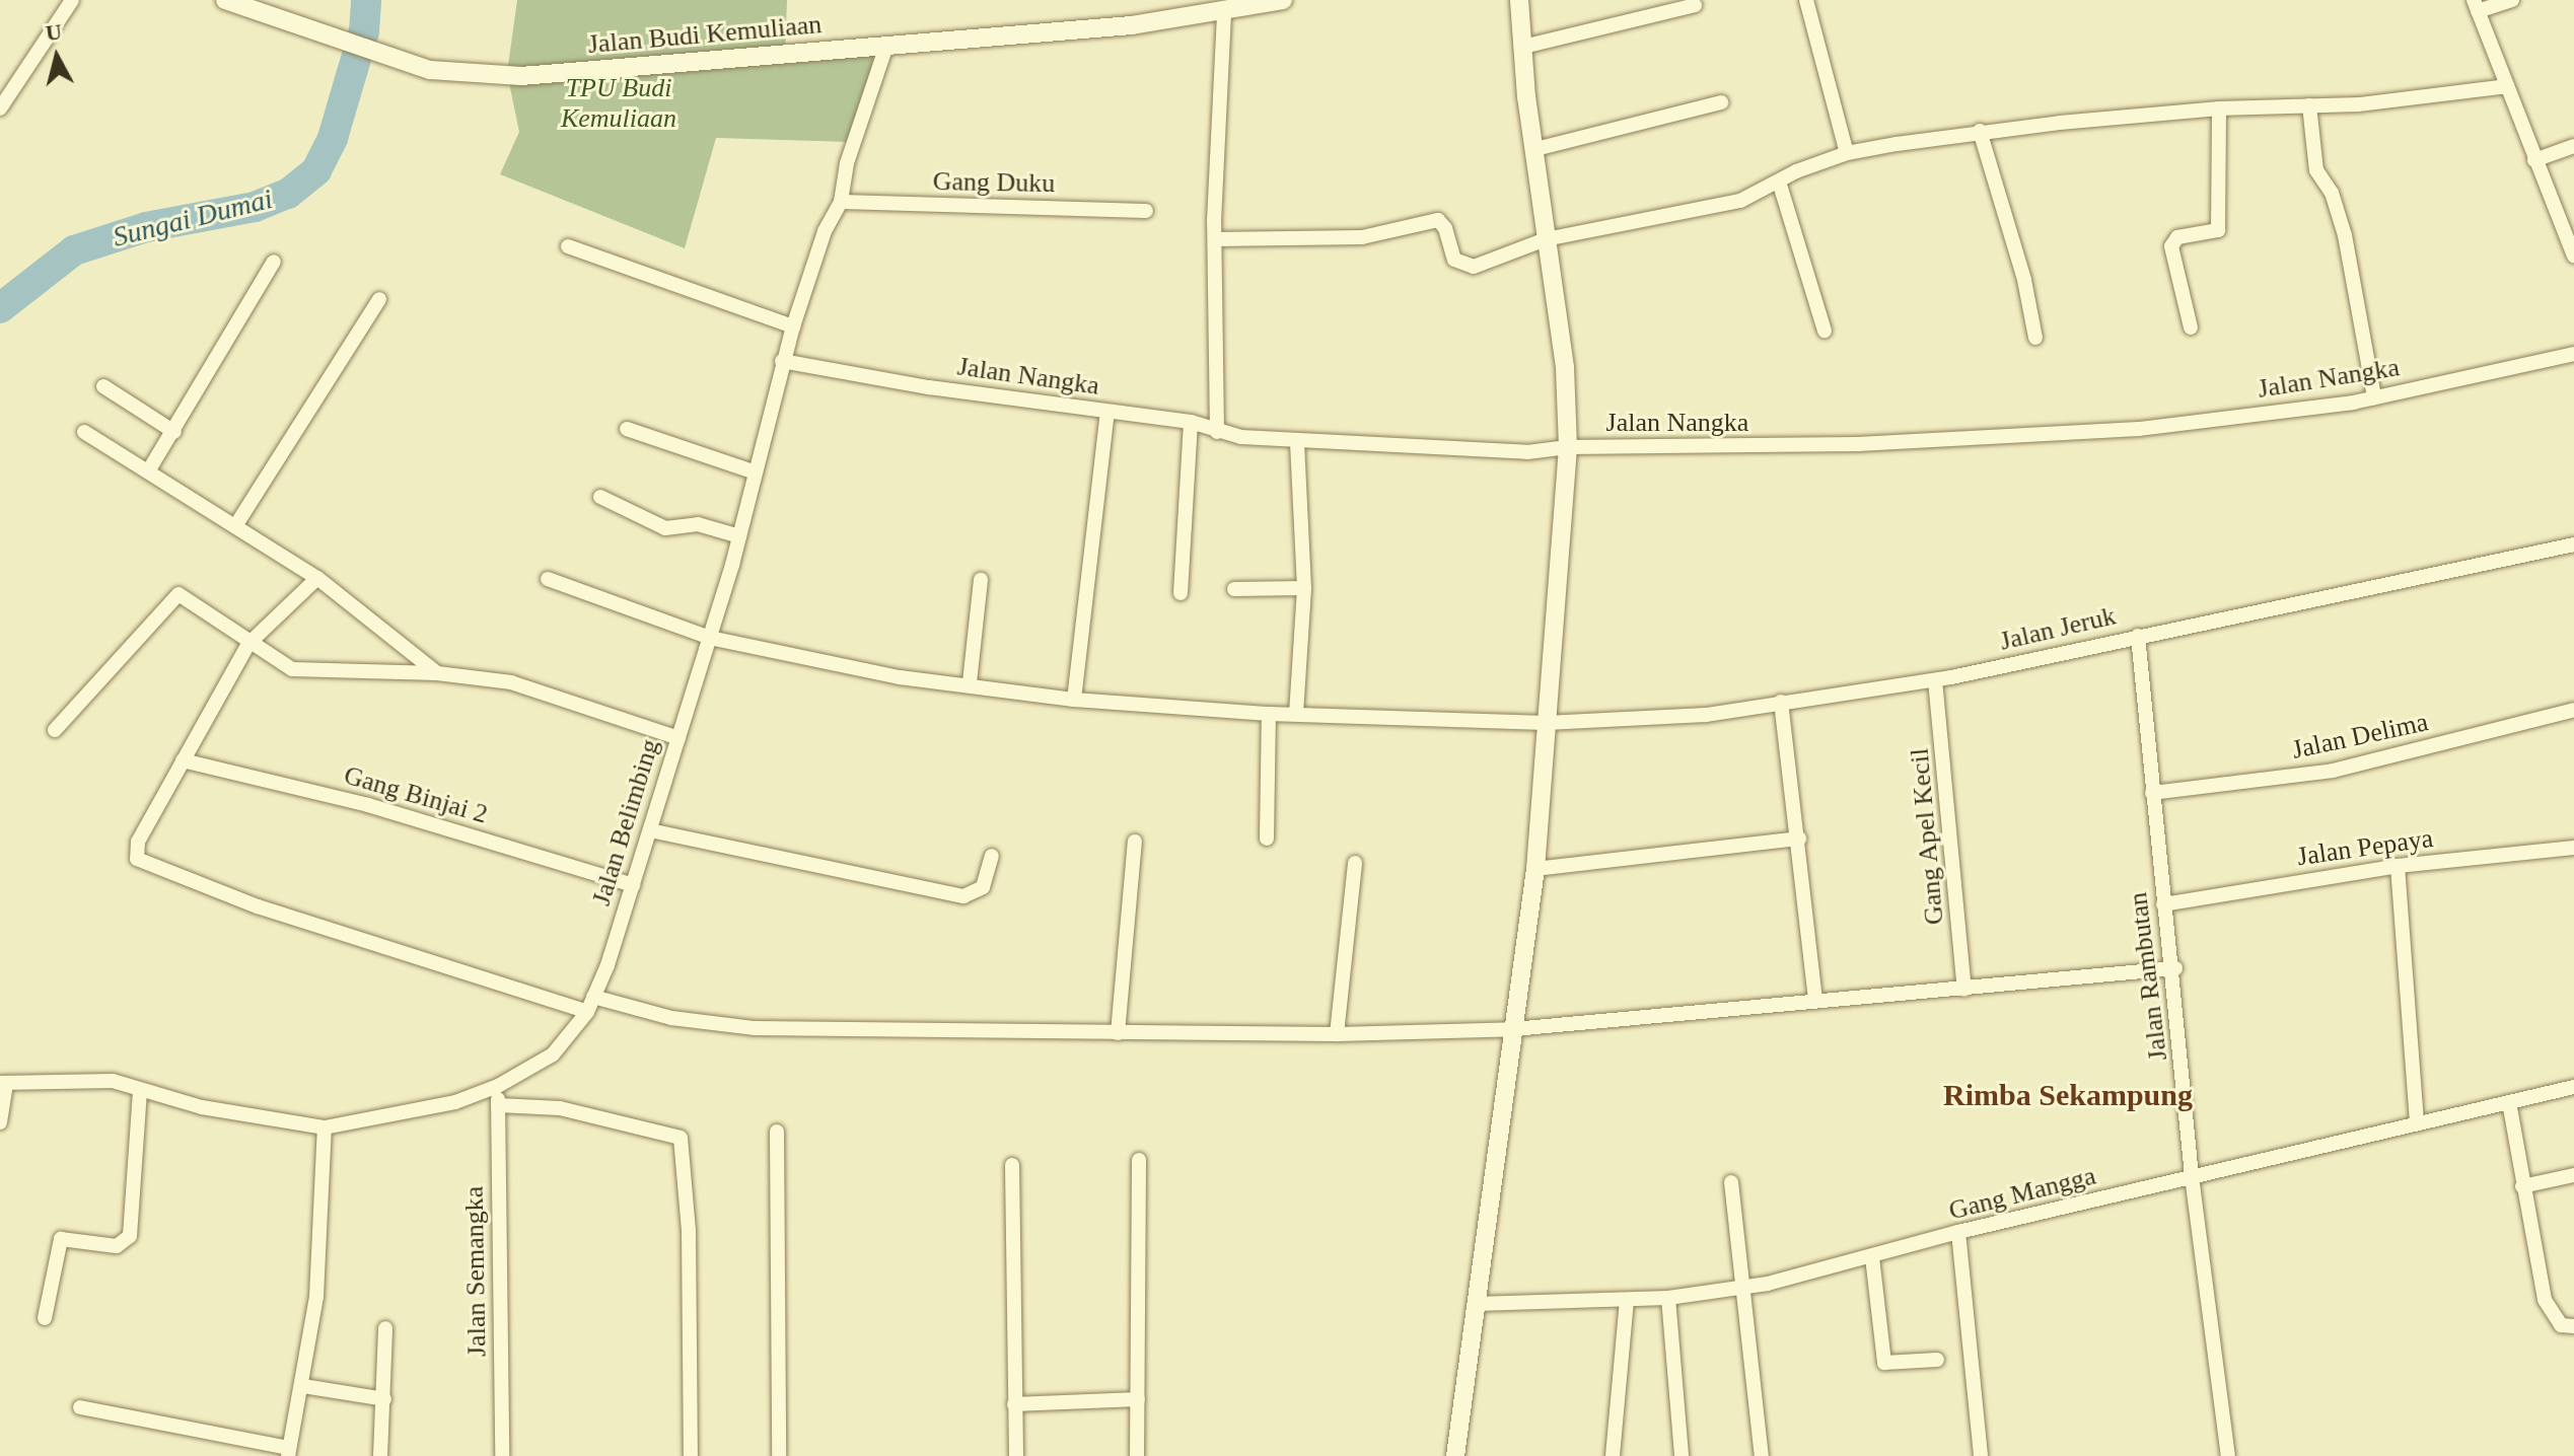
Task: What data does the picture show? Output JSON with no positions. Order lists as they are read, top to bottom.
{
  "streets": {
    "street": [
      "Jalan Budi Kemuliaan",
      "Gang Duku",
      "Jalan Nangka",
      "Jalan Jeruk",
      "Jalan Delima",
      "Gang Binjai 2",
      "Jalan Belimbing",
      "Gang Apel Kecil",
      "Jalan Pepaya",
      "Jalan Rambutan",
      "Gang Mangga",
      "Jalan Semangka"
    ]
  },
  "crossings": [
    ["Jalan Budi Kemuliaan", "Jalan Belimbing"],
    ["Gang Duku", "Jalan Belimbing"],
    ["Jalan Nangka", "Jalan Belimbing"],
    ["Jalan Jeruk", "Jalan Belimbing"],
    ["Jalan Jeruk", "Gang Apel Kecil"],
    ["Jalan Jeruk", "Jalan Rambutan"],
    ["Jalan Delima", "Jalan Rambutan"],
    ["Gang Binjai 2", "Jalan Belimbing"],
    ["Jalan Belimbing", "Jalan Semangka"],
    ["Jalan Pepaya", "Jalan Rambutan"],
    ["Jalan Rambutan", "Gang Mangga"]
  ],
  "districts": ["Rimba Sekampung"],
  "water": ["Sungai Dumai"],
  "parks": ["TPU Budi Kemuliaan"],
  "north": "top"
}
